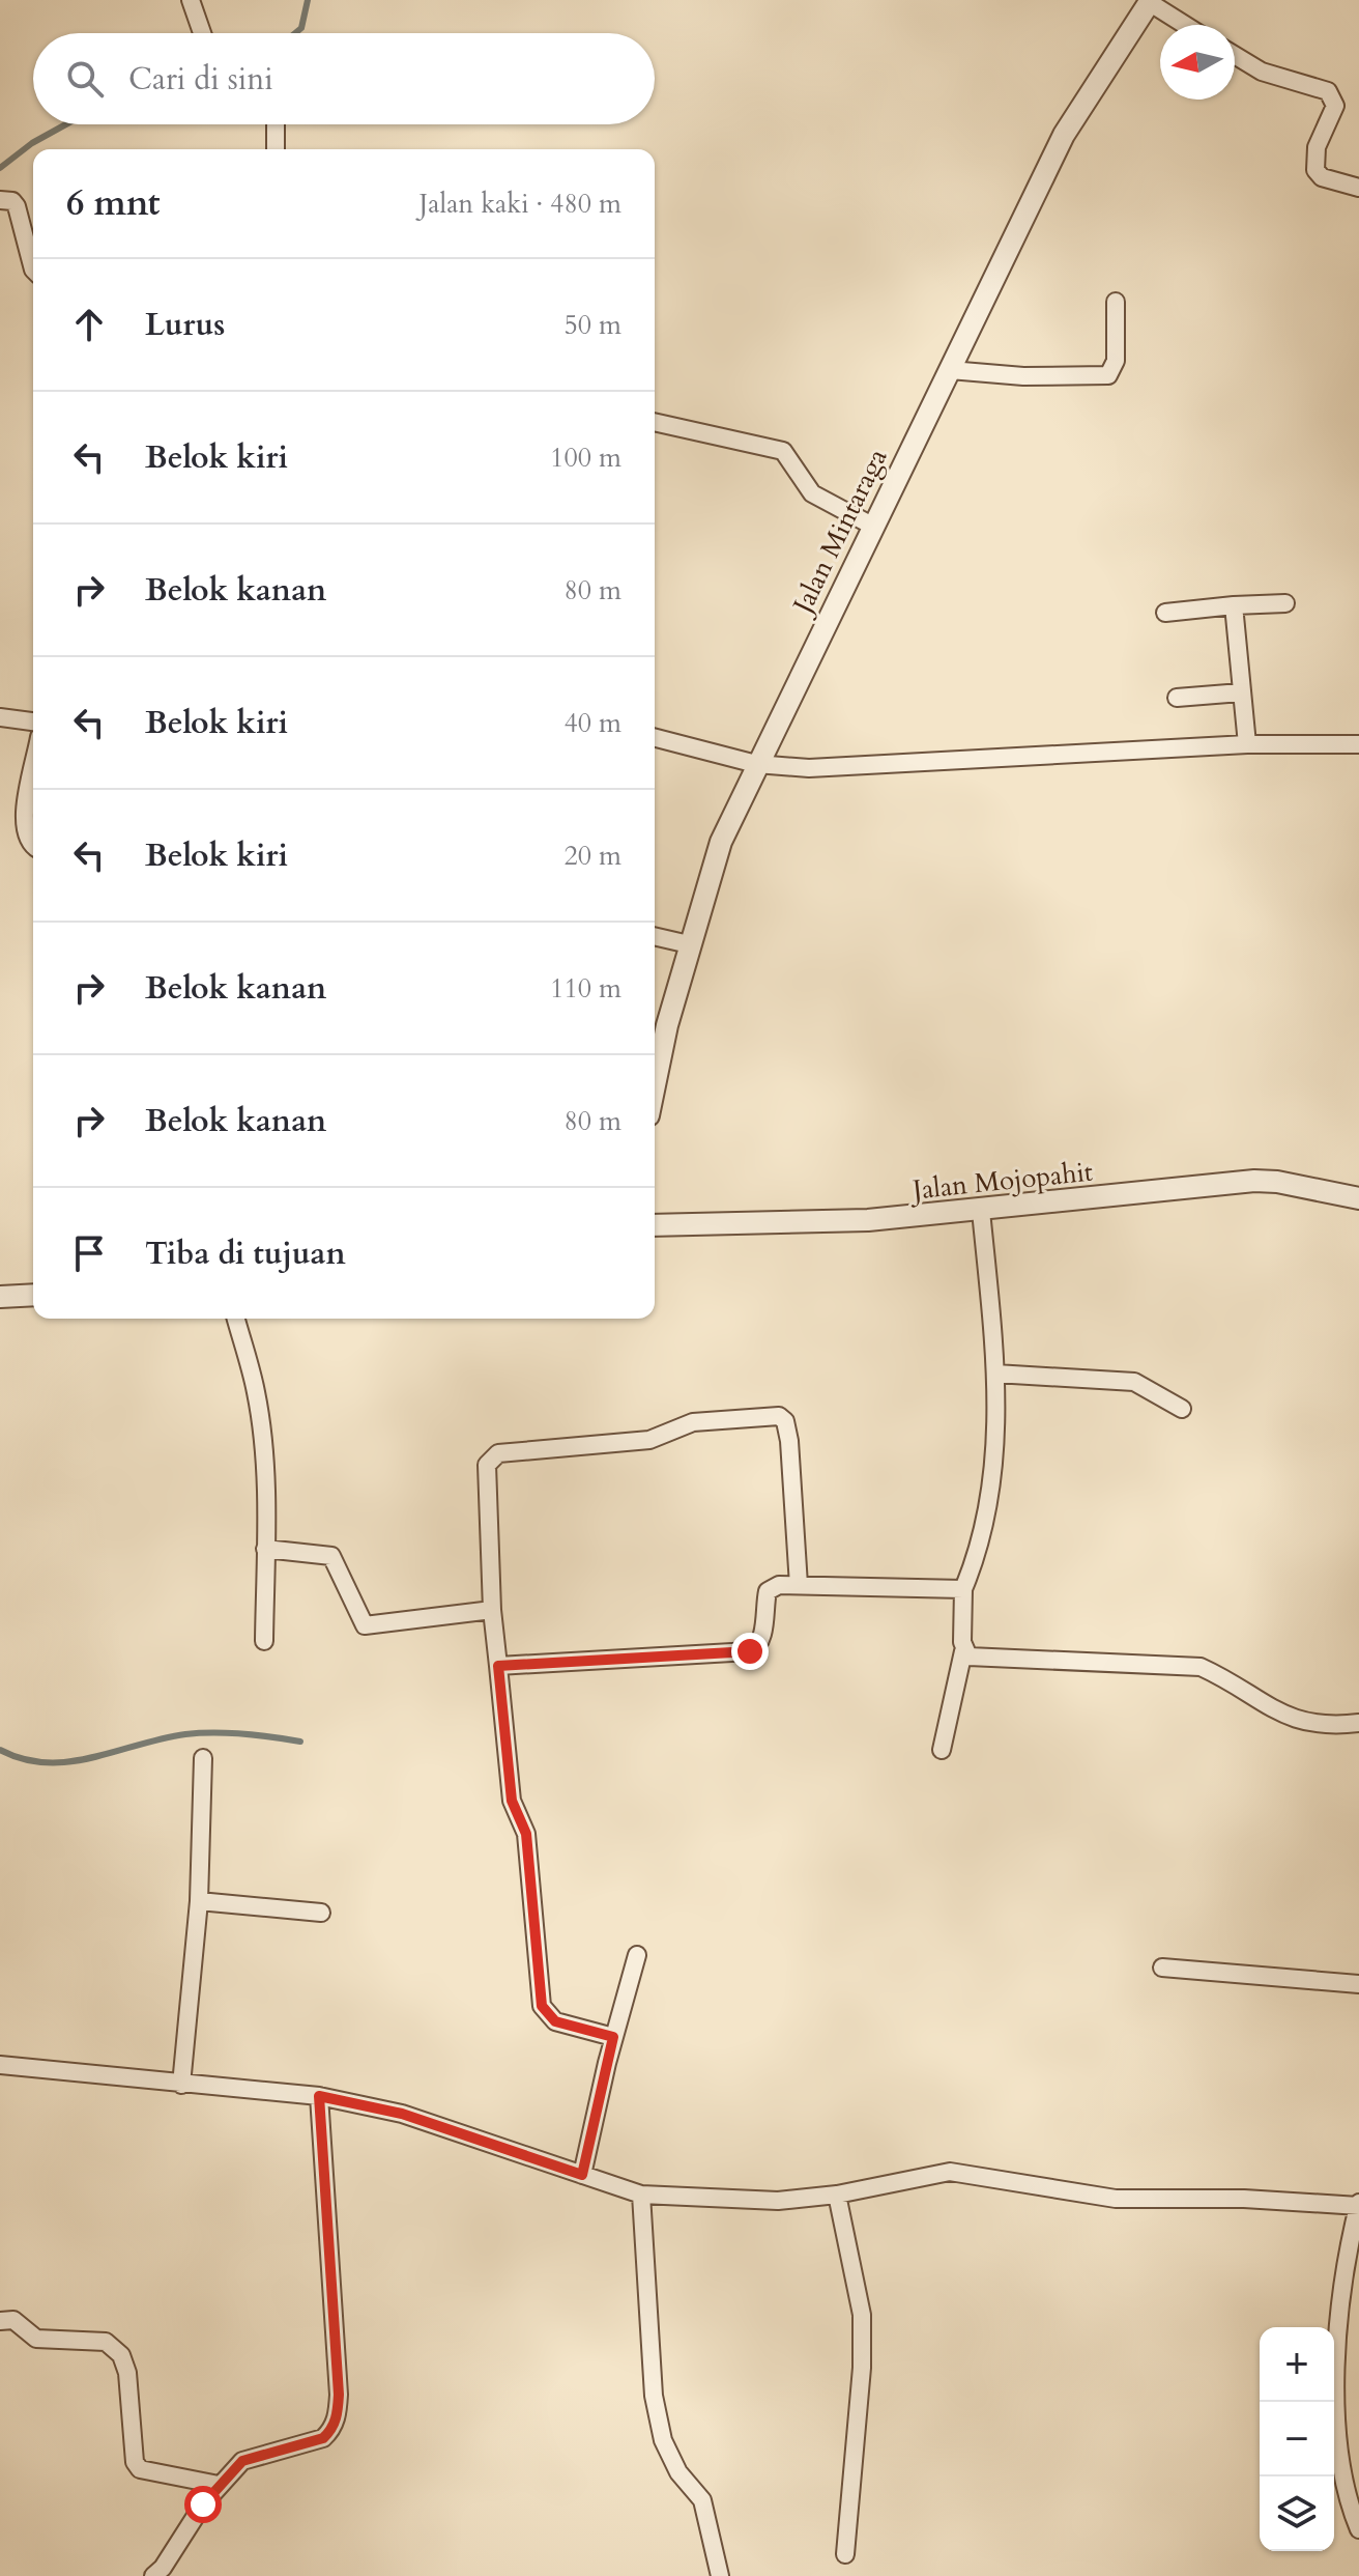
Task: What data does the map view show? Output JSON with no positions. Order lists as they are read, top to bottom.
{
  "streets": {
    "street": ["Jalan Mintaraga", "Jalan Mojopahit"]
  },
  "north": "left",
  "page": {
    "search": "Cari di sini",
    "heading": ["6 mnt", "Jalan kaki · 480 m"],
    "list": [
      ["Lurus", "50 m"],
      ["Belok kiri", "100 m"],
      ["Belok kanan", "80 m"],
      ["Belok kiri", "40 m"],
      ["Belok kiri", "20 m"],
      ["Belok kanan", "110 m"],
      ["Belok kanan", "80 m"],
      "Tiba di tujuan"
    ],
    "map_buttons": ["+", "−"]
  }
}
